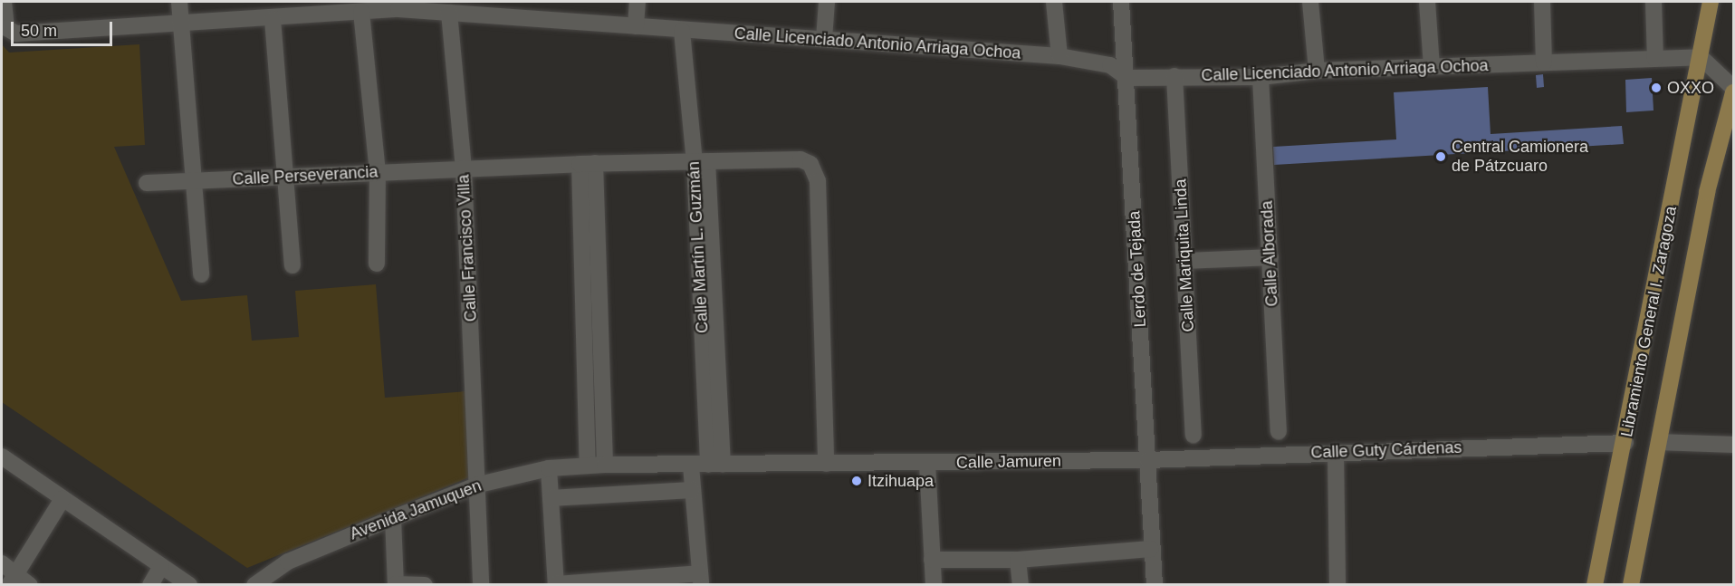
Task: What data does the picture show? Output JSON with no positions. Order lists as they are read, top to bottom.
{
  "streets": {
    "main road": ["Libramiento General I. Zaragoza"],
    "street": [
      "Calle Licenciado Antonio Arriaga Ochoa",
      "Calle Perseverancia",
      "Calle Martín L. Guzmán",
      "Calle Francisco Villa",
      "Calle Alborada",
      "Calle Mariquita Linda",
      "Lerdo de Tejada",
      "Calle Guty Cárdenas",
      "Calle Jamuren",
      "Avenida Jamuquen"
    ]
  },
  "crossings": [
    ["Calle Licenciado Antonio Arriaga Ochoa", "Calle Martín L. Guzmán"],
    ["Calle Licenciado Antonio Arriaga Ochoa", "Calle Francisco Villa"],
    ["Calle Licenciado Antonio Arriaga Ochoa", "Calle Alborada"],
    ["Calle Licenciado Antonio Arriaga Ochoa", "Calle Mariquita Linda"],
    ["Calle Licenciado Antonio Arriaga Ochoa", "Lerdo de Tejada"],
    ["Calle Licenciado Antonio Arriaga Ochoa", "Libramiento General I. Zaragoza"],
    ["Calle Perseverancia", "Calle Martín L. Guzmán"],
    ["Calle Perseverancia", "Calle Francisco Villa"],
    ["Calle Perseverancia", "Calle Jamuren"],
    ["Calle Martín L. Guzmán", "Calle Jamuren"],
    ["Calle Francisco Villa", "Avenida Jamuquen"],
    ["Lerdo de Tejada", "Calle Guty Cárdenas"],
    ["Lerdo de Tejada", "Calle Jamuren"],
    ["Libramiento General I. Zaragoza", "Calle Guty Cárdenas"],
    ["Calle Guty Cárdenas", "Calle Jamuren"],
    ["Calle Jamuren", "Avenida Jamuquen"]
  ],
  "places": ["OXXO", "Central Camionera de Pátzcuaro", "Itzihuapa"],
  "scale_bar": "50 m"
}
